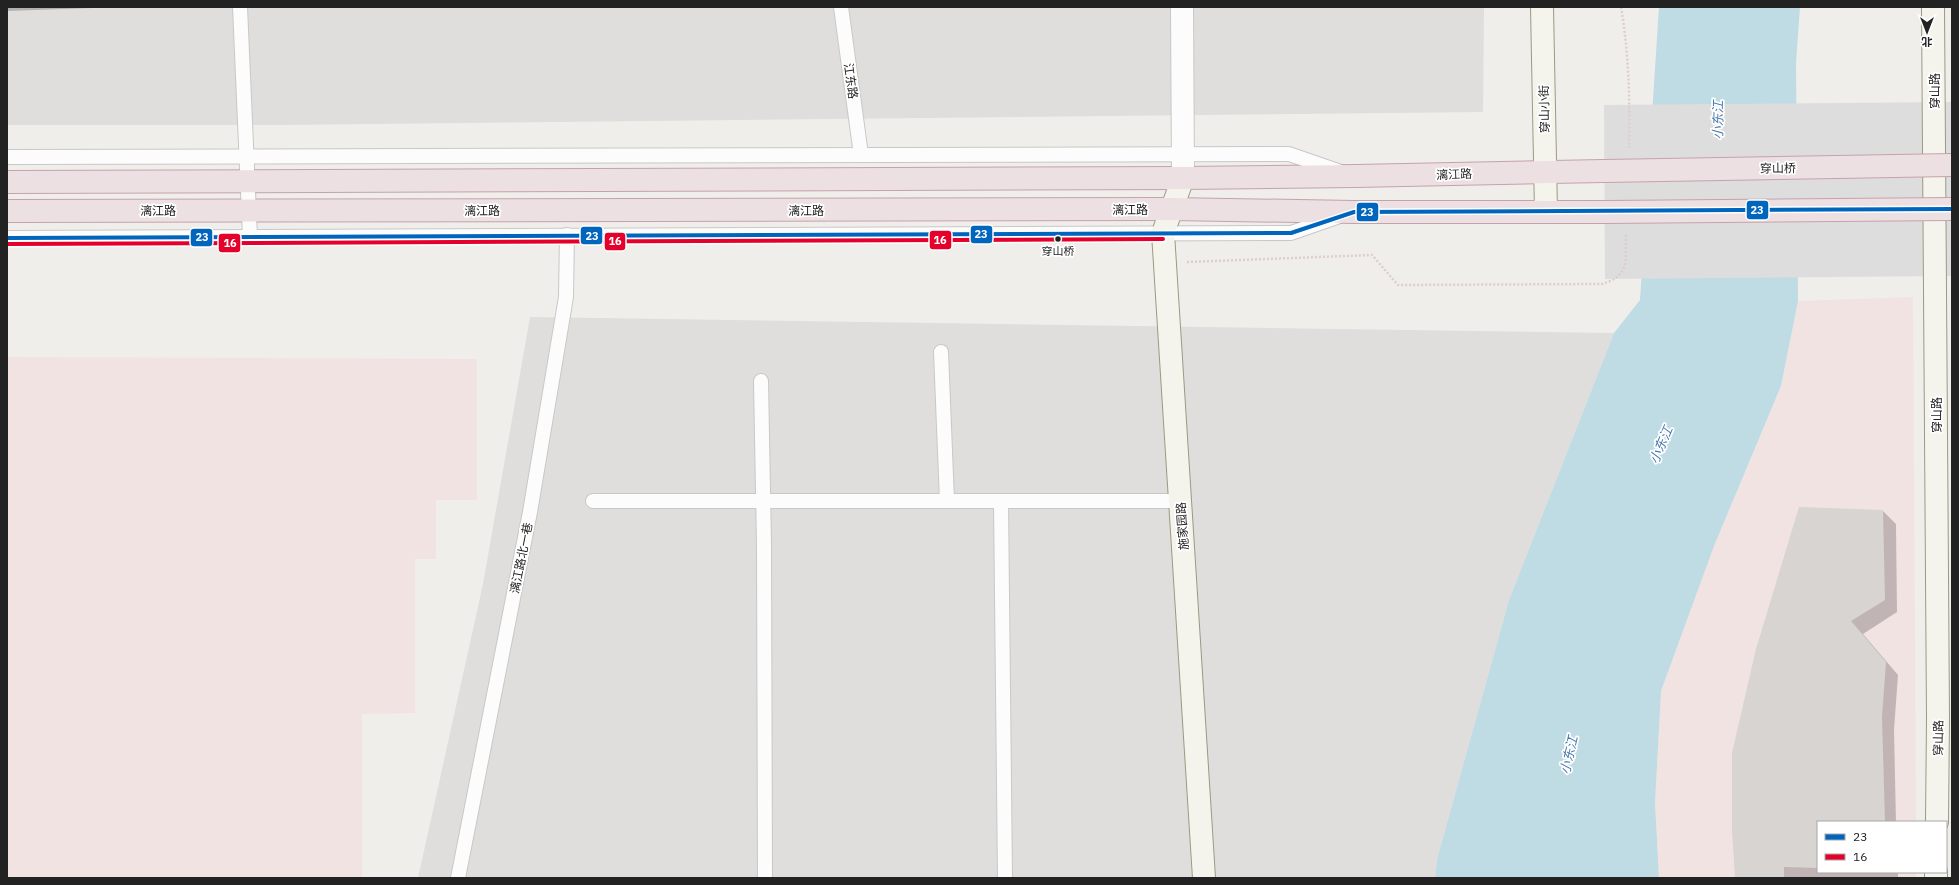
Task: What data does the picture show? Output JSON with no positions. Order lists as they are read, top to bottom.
{
  "streets": {
    "highway": ["穿山桥", "漓江路"],
    "street": ["穿山路", "穿山小街", "施家园路"],
    "lane": ["江东路", "漓江路北一巷"]
  },
  "crossings": [
    ["穿山小街", "漓江路"],
    ["穿山桥", "漓江路"],
    ["漓江路", "施家园路"]
  ],
  "water": ["小东江"],
  "places": ["穿山桥"],
  "lines": ["transit line 23", "transit line 16"],
  "legend": ["23", "16"],
  "north": "bottom"
}
